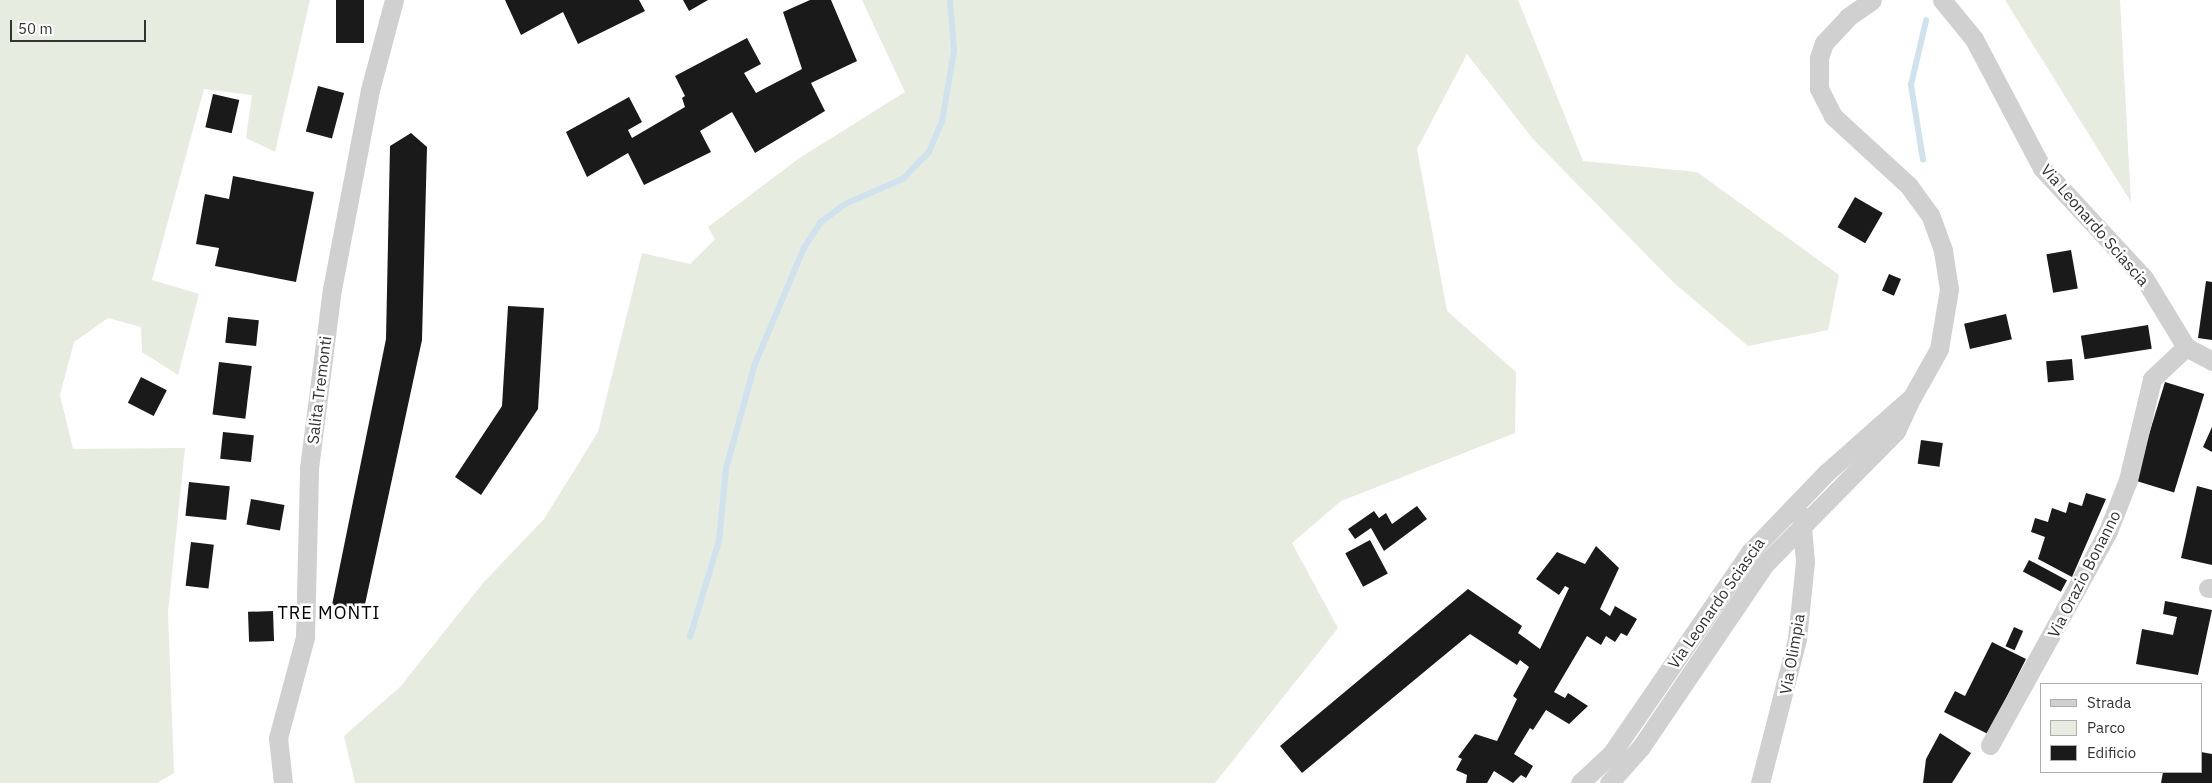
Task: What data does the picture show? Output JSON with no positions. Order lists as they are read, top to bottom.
{
  "streets": {
    "street": [
      "Via Leonardo Sciascia",
      "Salita Tremonti",
      "Via Orazio Bonanno",
      "Via Olimpia"
    ]
  },
  "crossings": [
    ["Via Leonardo Sciascia", "Via Orazio Bonanno"],
    ["Via Leonardo Sciascia", "Via Olimpia"]
  ],
  "districts": ["TRE MONTI"],
  "legend": ["Strada", "Parco", "Edificio"],
  "scale_bar": "50 m"
}
